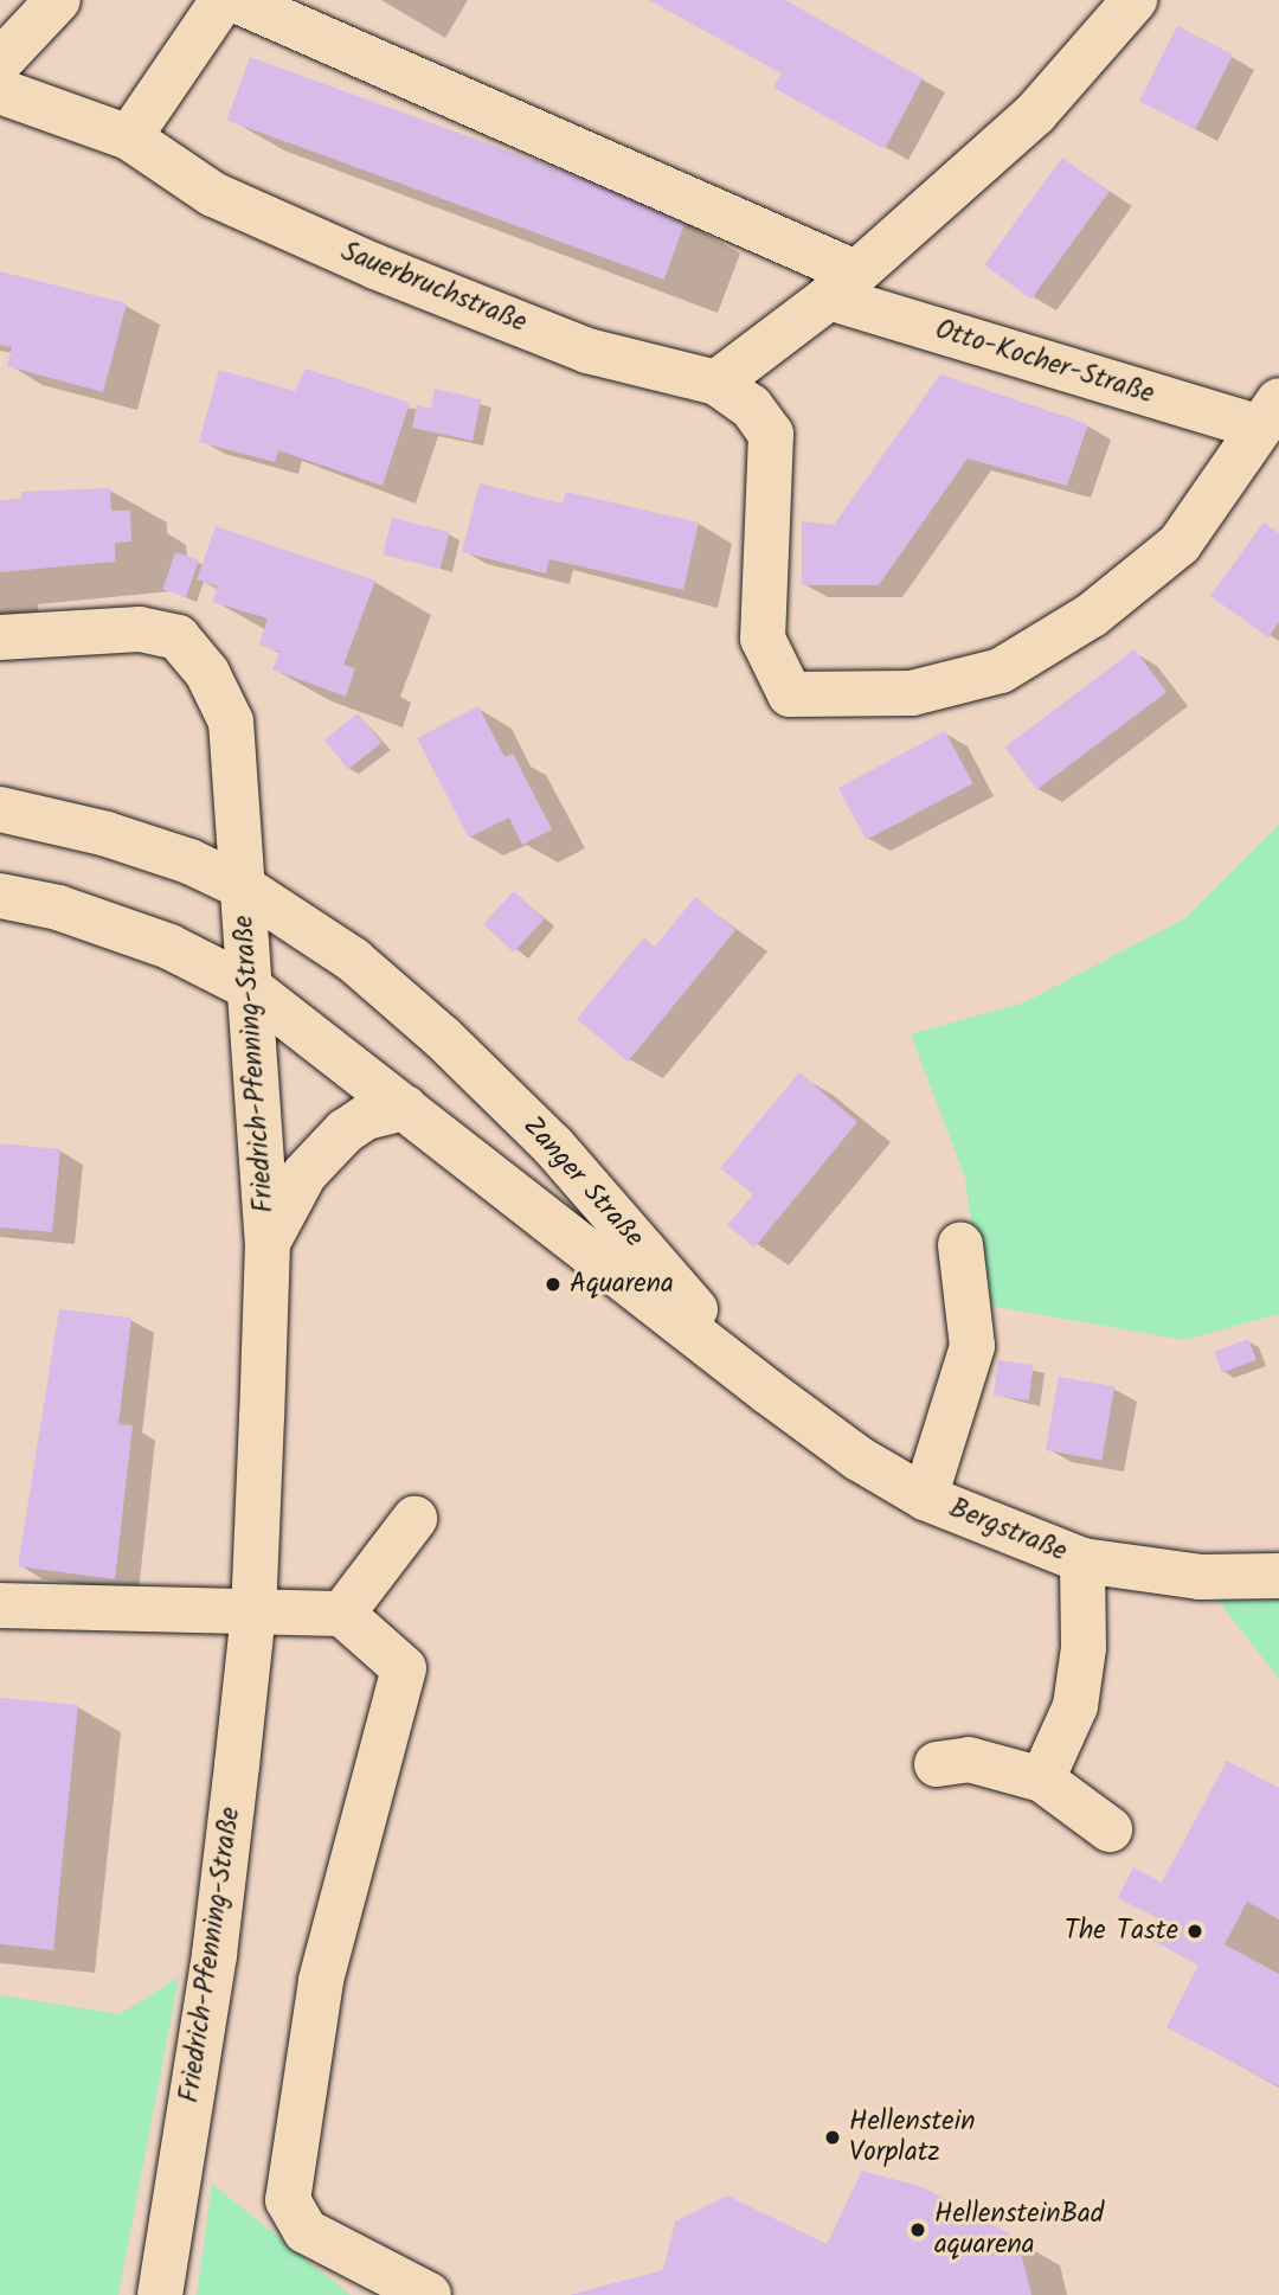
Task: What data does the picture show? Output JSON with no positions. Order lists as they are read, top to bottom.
{
  "streets": {
    "street": [
      "Sauerbruchstraße",
      "Otto-Kocher-Straße",
      "Friedrich-Pfenning-Straße",
      "Zanger Straße",
      "Bergstraße"
    ]
  },
  "crossings": [
    ["Sauerbruchstraße", "Otto-Kocher-Straße"],
    ["Friedrich-Pfenning-Straße", "Zanger Straße"],
    ["Zanger Straße", "Bergstraße"]
  ],
  "places": [
    "Aquarena",
    "The Taste",
    "Hellenstein Vorplatz",
    "HellensteinBad aquarena"
  ]
}
